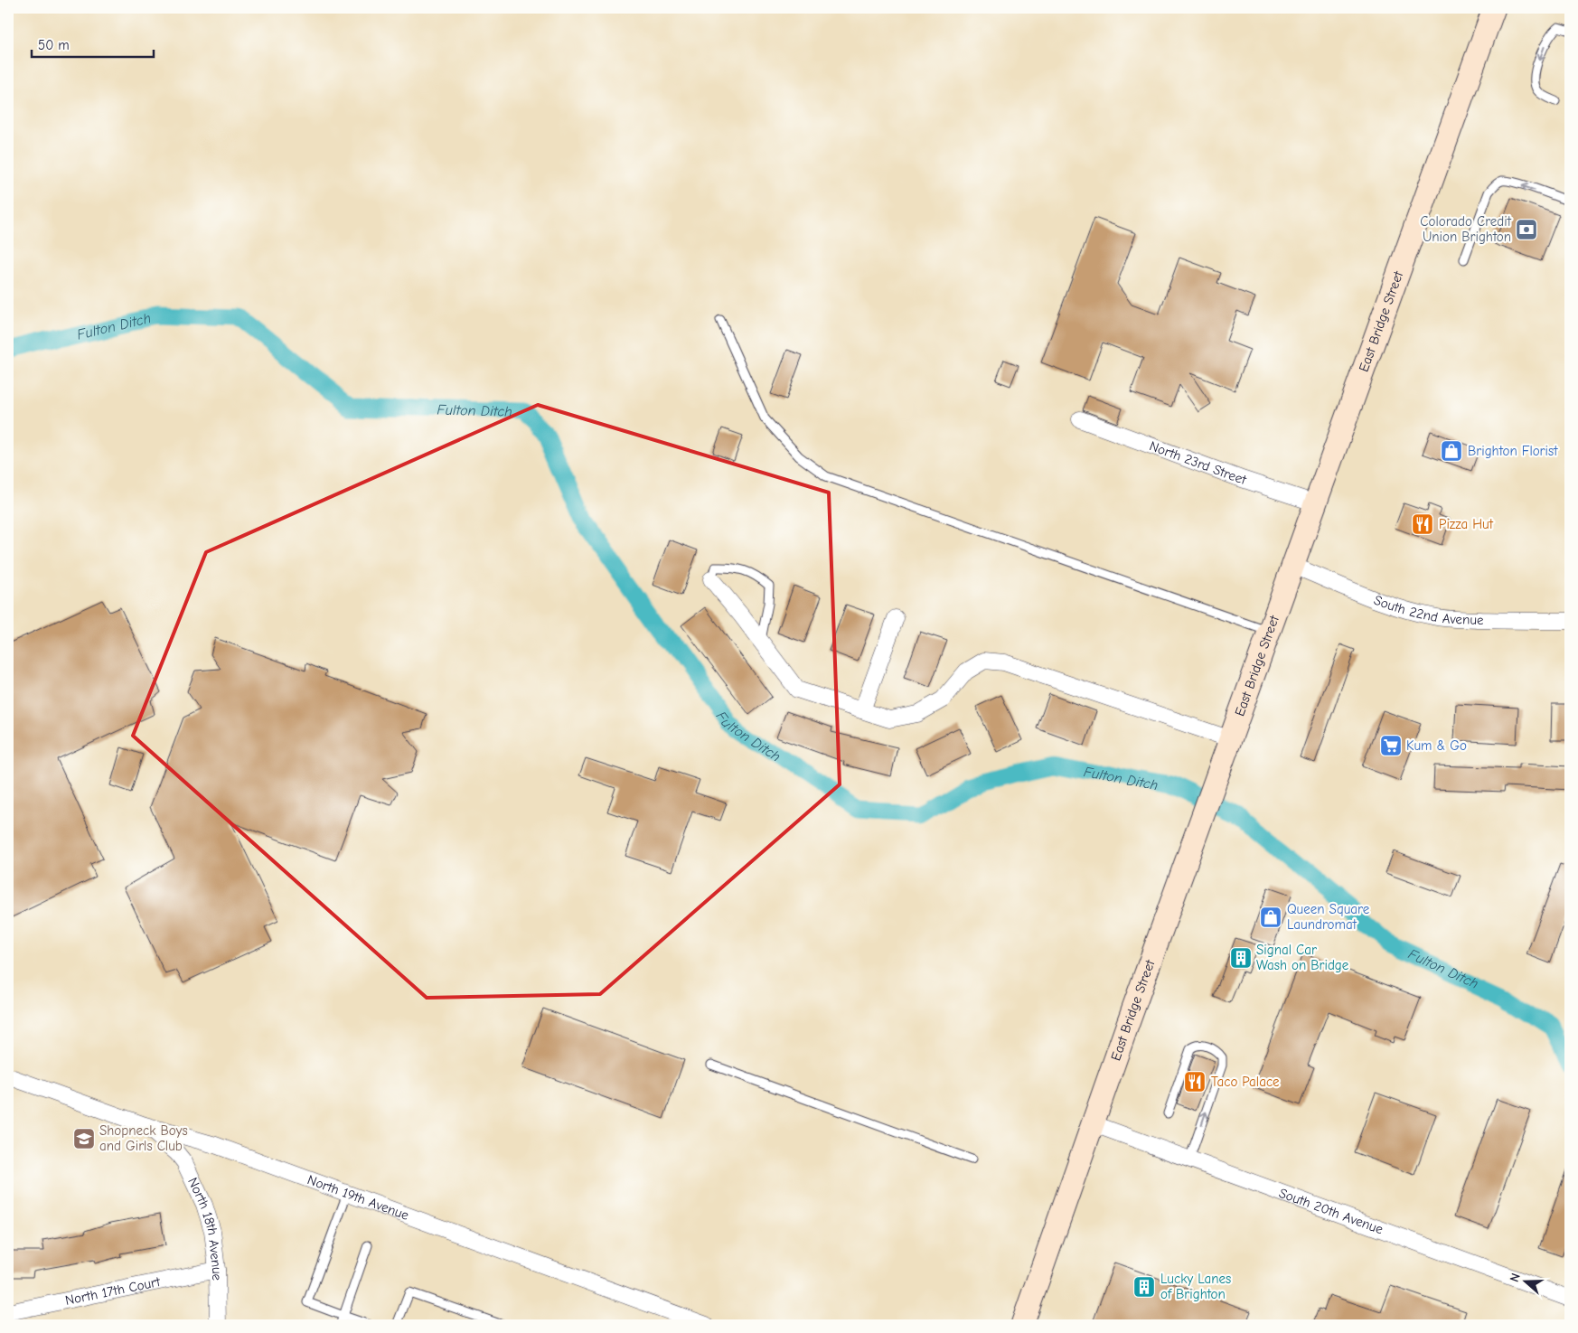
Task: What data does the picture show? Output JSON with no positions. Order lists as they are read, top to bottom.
{
  "streets": {
    "main road": ["East Bridge Street"],
    "street": [
      "North 23rd Street",
      "South 22nd Avenue",
      "North 19th Avenue",
      "South 20th Avenue",
      "North 18th Avenue",
      "North 17th Court"
    ]
  },
  "crossings": [
    ["East Bridge Street", "North 23rd Street"],
    ["East Bridge Street", "South 22nd Avenue"],
    ["East Bridge Street", "South 20th Avenue"],
    ["North 19th Avenue", "North 18th Avenue"],
    ["North 18th Avenue", "North 17th Court"]
  ],
  "water": ["Fulton Ditch"],
  "places": {
    "bank": ["Colorado Credit Union Brighton"],
    "shop": ["Brighton Florist", "Queen Square Laundromat"],
    "restaurant": ["Pizza Hut", "Taco Palace"],
    "supermarket": ["Kum & Go"],
    "building": ["Signal Car Wash on Bridge", "Lucky Lanes of Brighton"],
    "school or university": ["Shopneck Boys and Girls Club"]
  },
  "scale_bar": "50 m",
  "north": "left"
}
